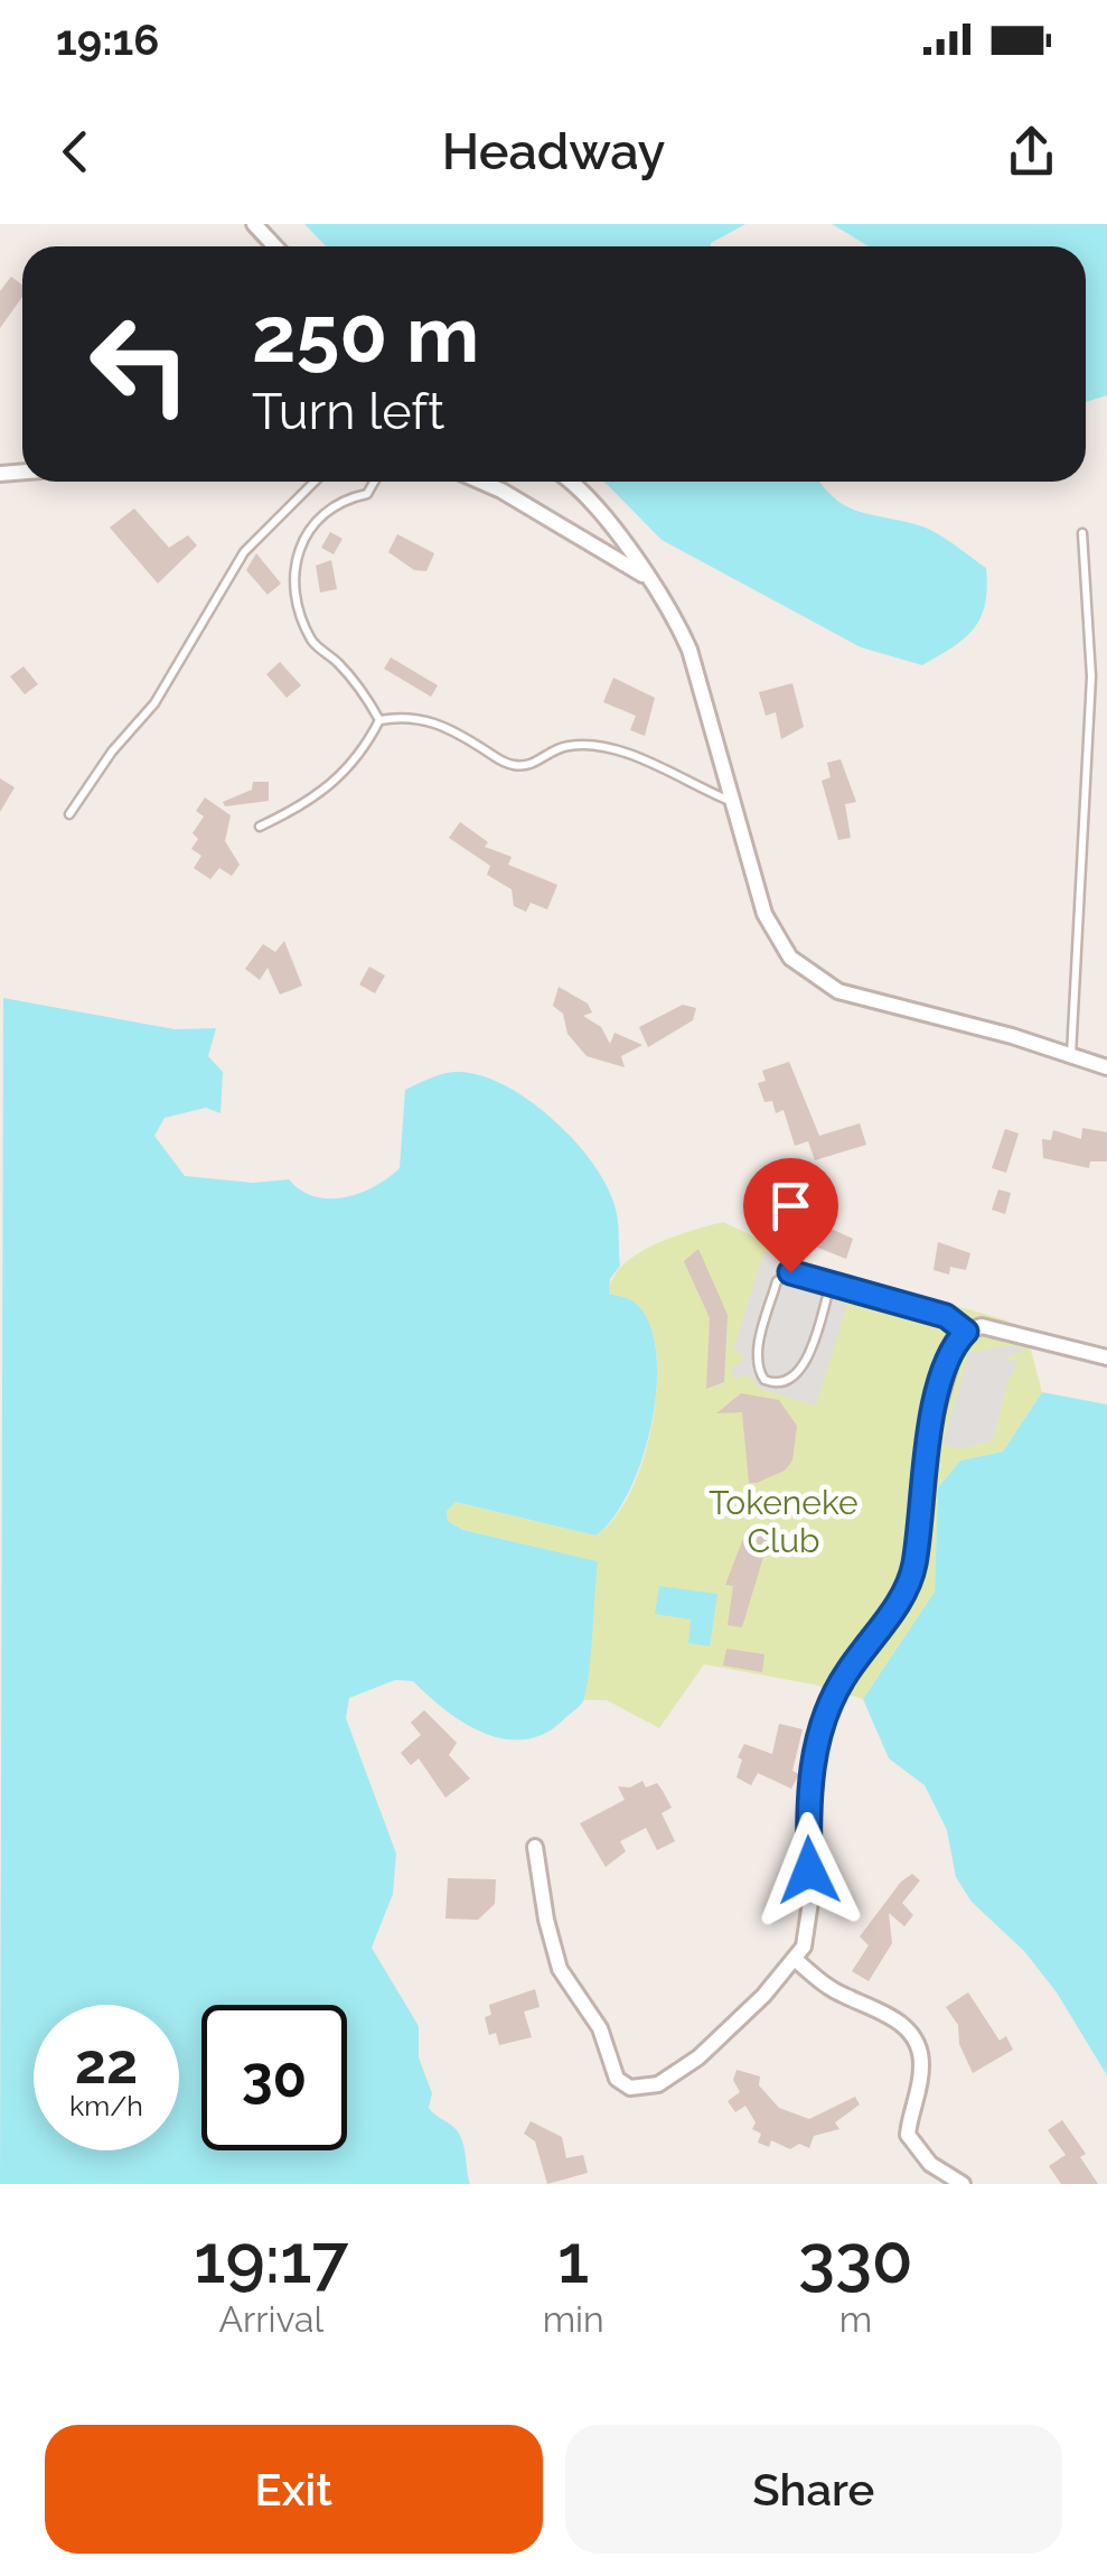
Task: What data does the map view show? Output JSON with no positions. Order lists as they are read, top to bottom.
{
  "parks": ["Tokeneke Club"],
  "page": {
    "status": "19:16",
    "header": "Headway",
    "turn": ["250 m", "Turn left"],
    "speed": "22 km/h",
    "limit": "30",
    "eta": [
      "19:17",
      "Arrival",
      "1",
      "min",
      "330",
      "m"
    ],
    "buttons": ["Exit", "Share"]
  }
}
